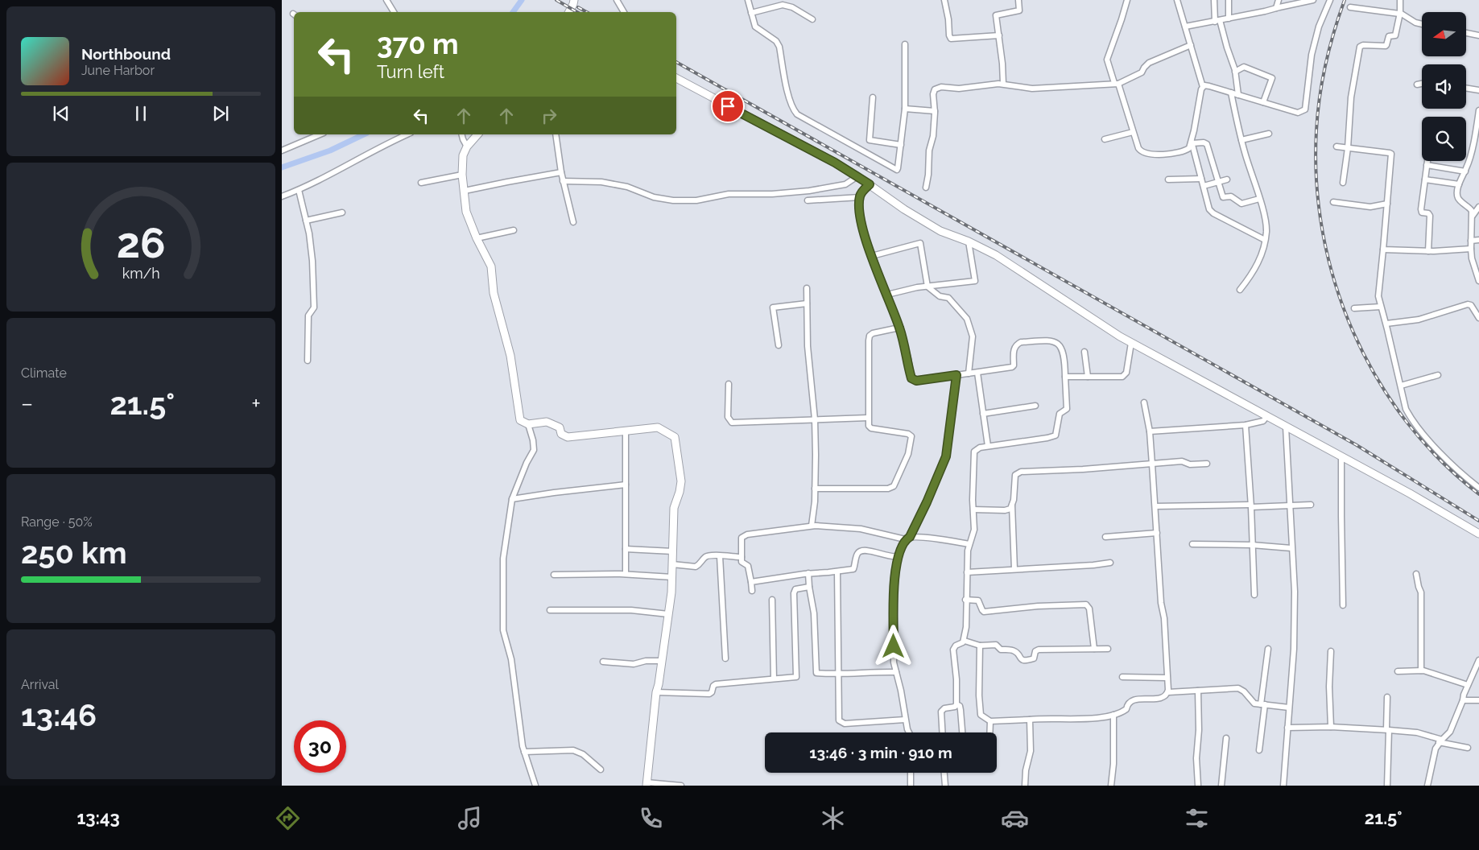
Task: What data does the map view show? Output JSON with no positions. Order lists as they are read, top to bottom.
{
  "north": "left",
  "page": {
    "turn": ["370 m", "Turn left"],
    "song": ["Northbound", "June Harbor"],
    "tile": [
      "Climate",
      ["Range · 50%", "250 km"],
      ["Arrival", "13:46"]
    ],
    "heat": ["−", "21.5°", "+"],
    "limit": "30",
    "trip": "13:46 · 3 min · 910 m",
    "tabs": ["13:43", "21.5°"],
    "gauge": ["26", "km/h"]
  }
}
